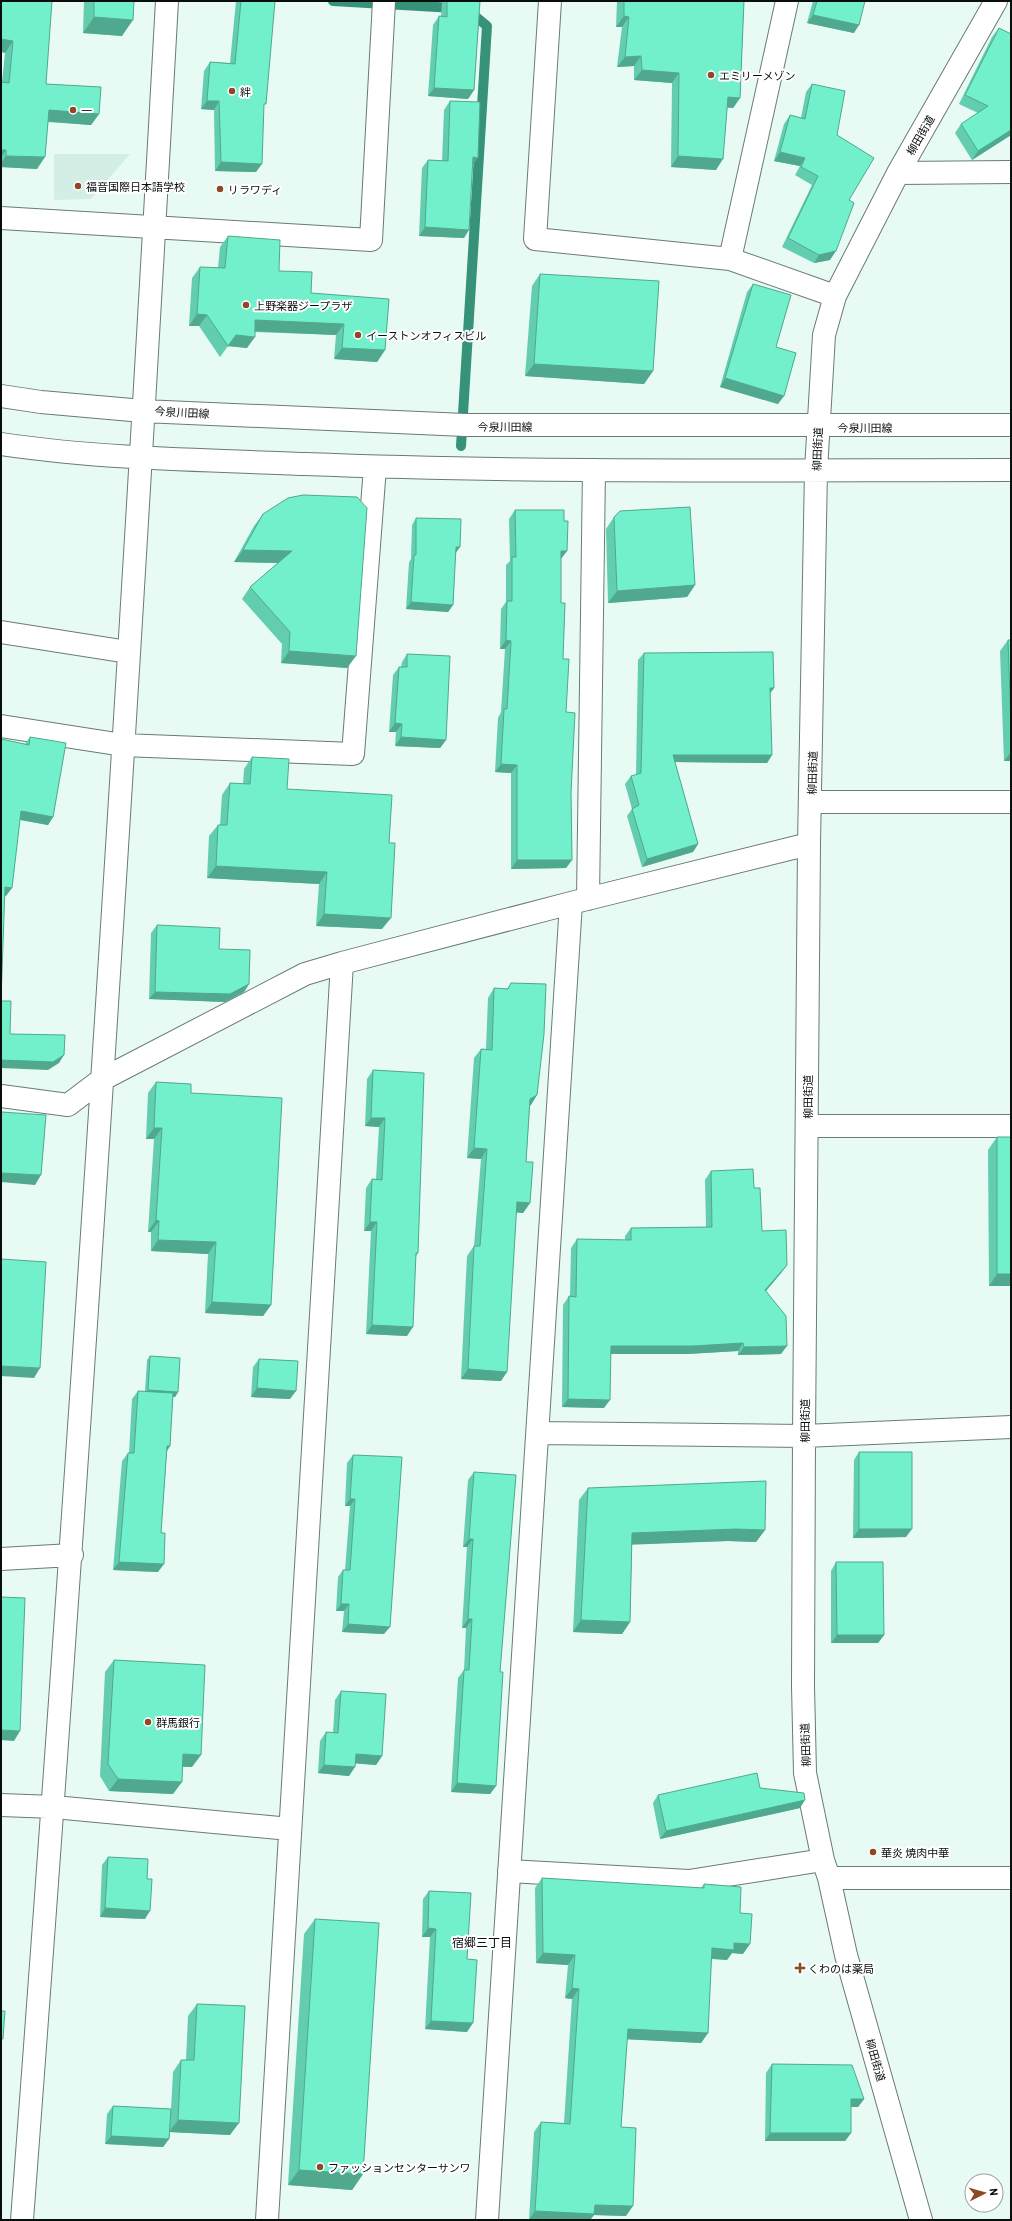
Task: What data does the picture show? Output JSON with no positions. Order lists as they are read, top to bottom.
{
  "streets": {
    "street": ["柳田街道", "今泉川田線"]
  },
  "crossings": [
    ["柳田街道", "今泉川田線"]
  ],
  "districts": ["宿郷三丁目"],
  "places": {
    "other": [
      "エミリーメゾン",
      "絆",
      "一",
      "福音国際日本語学校",
      "リラワディ",
      "上野楽器ジープラザ",
      "イーストンオフィスビル",
      "群馬銀行",
      "華炎 焼肉中華",
      "ファッションセンターサンワ"
    ],
    "health": ["くわのは薬局"]
  },
  "north": "right"
}
